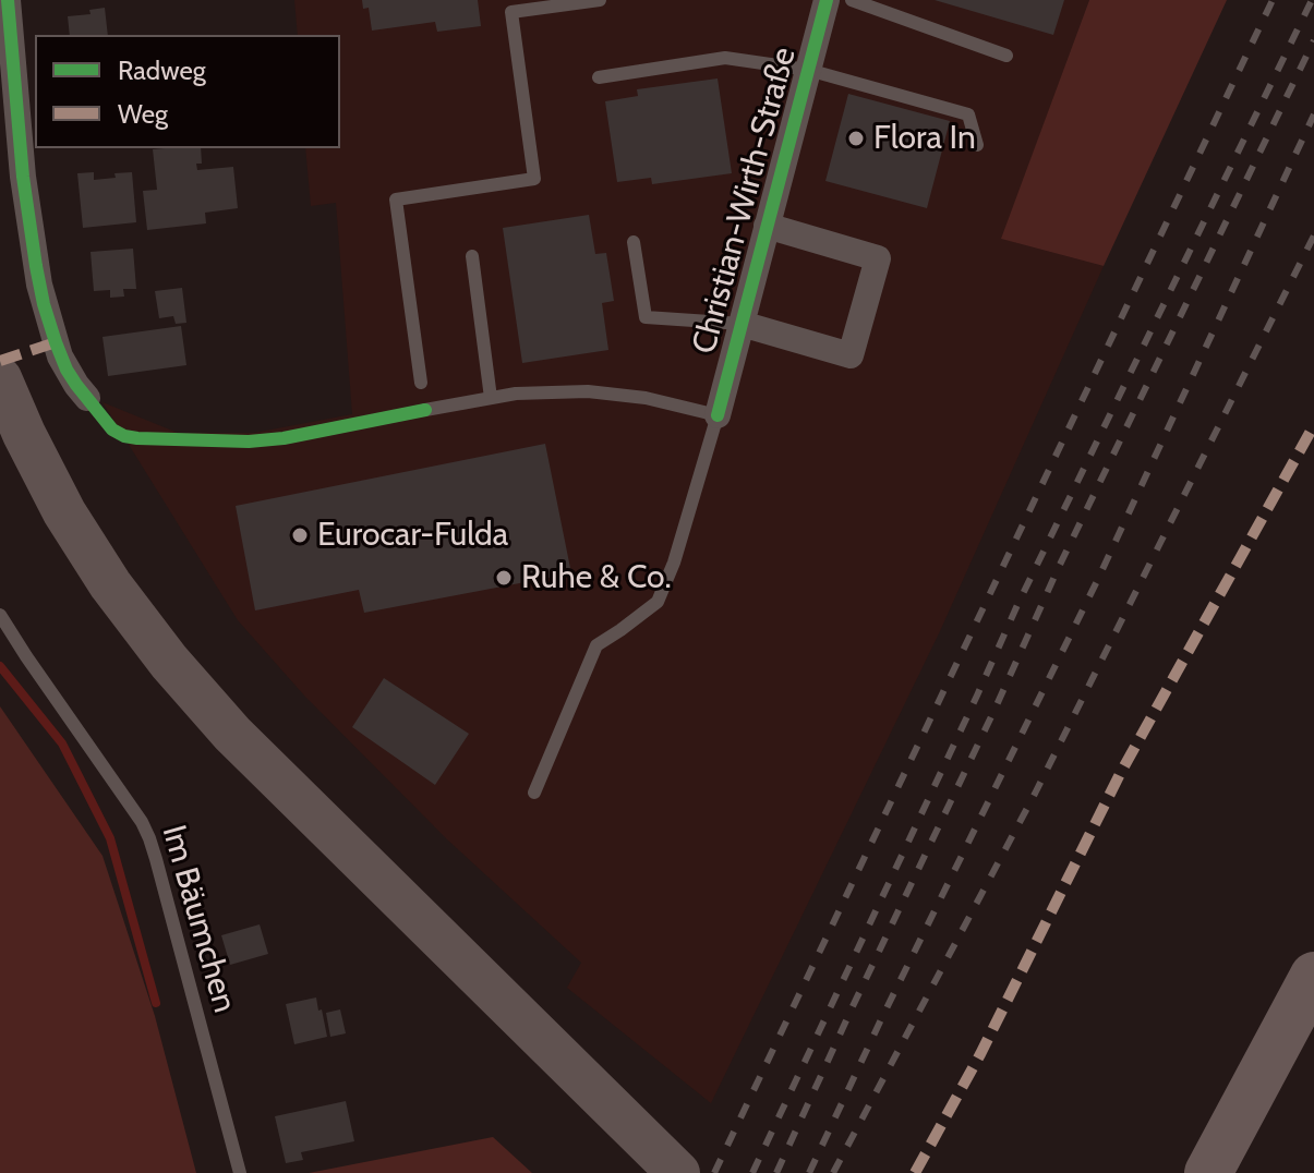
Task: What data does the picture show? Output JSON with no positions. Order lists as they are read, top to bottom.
{
  "streets": {
    "street": ["Christian-Wirth-Straße"],
    "lane": ["Im Bäumchen"]
  },
  "places": ["Flora In", "Eurocar-Fulda", "Ruhe & Co."],
  "legend": ["Radweg", "Weg"]
}
